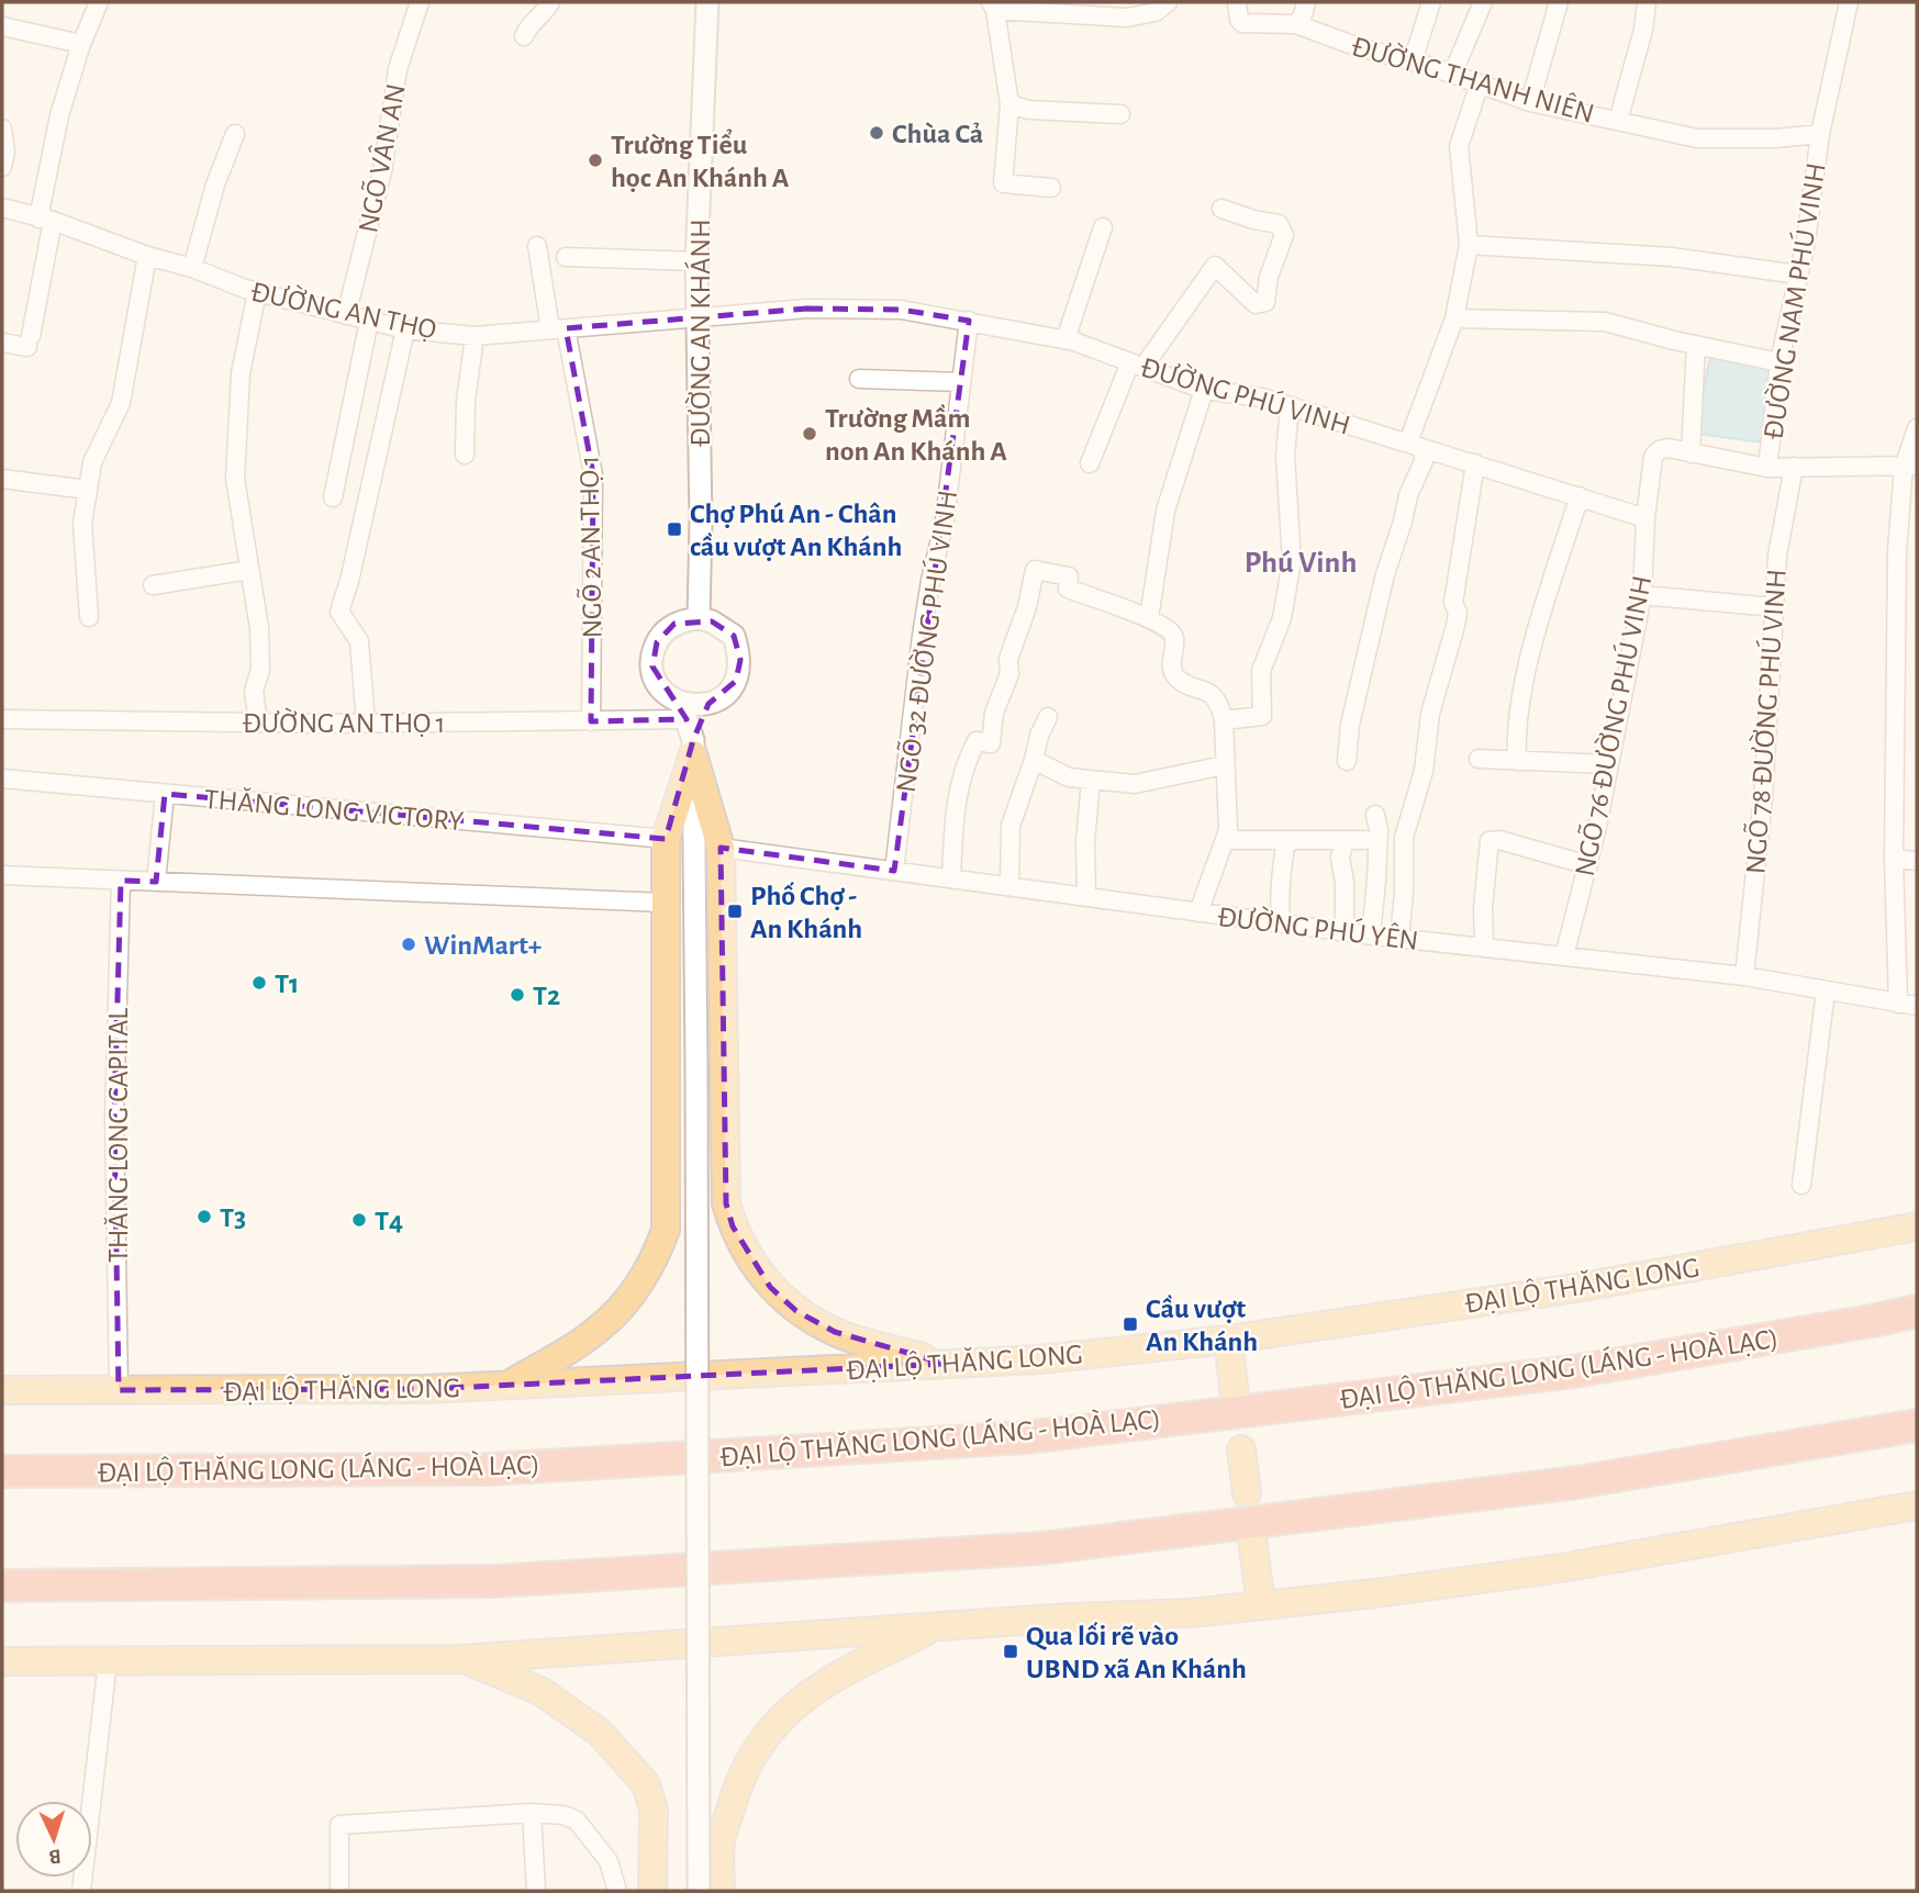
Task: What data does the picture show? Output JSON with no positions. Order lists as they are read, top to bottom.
{
  "streets": {
    "highway": ["ĐẠI LỘ THĂNG LONG (LÁNG - HOÀ LẠC)"],
    "main road": ["ĐẠI LỘ THĂNG LONG"],
    "street": [
      "ĐƯỜNG THANH NIÊN",
      "NGÕ VÂN AN",
      "ĐƯỜNG NAM PHÚ VINH",
      "ĐƯỜNG AN THỌ",
      "ĐƯỜNG AN KHÁNH",
      "ĐƯỜNG PHÚ VINH",
      "NGÕ 2 AN THỌ 1",
      "NGÕ 32 ĐƯỜNG PHÚ VINH",
      "NGÕ 78 ĐƯỜNG PHÚ VINH",
      "ĐƯỜNG AN THỌ 1",
      "NGÕ 76 ĐƯỜNG PHÚ VINH",
      "THĂNG LONG VICTORY",
      "ĐƯỜNG PHÚ YÊN",
      "THĂNG LONG CAPITAL"
    ]
  },
  "crossings": [
    ["ĐƯỜNG THANH NIÊN", "ĐƯỜNG NAM PHÚ VINH"],
    ["NGÕ VÂN AN", "ĐƯỜNG AN THỌ"],
    ["ĐƯỜNG AN THỌ", "ĐƯỜNG AN KHÁNH"],
    ["ĐƯỜNG AN THỌ", "ĐƯỜNG PHÚ VINH"],
    ["ĐƯỜNG AN THỌ", "NGÕ 2 AN THỌ 1"],
    ["ĐƯỜNG AN KHÁNH", "ĐƯỜNG PHÚ VINH"],
    ["ĐƯỜNG PHÚ VINH", "NGÕ 32 ĐƯỜNG PHÚ VINH"],
    ["ĐƯỜNG PHÚ VINH", "NGÕ 76 ĐƯỜNG PHÚ VINH"],
    ["NGÕ 2 AN THỌ 1", "ĐƯỜNG AN THỌ 1"],
    ["NGÕ 32 ĐƯỜNG PHÚ VINH", "ĐƯỜNG PHÚ YÊN"],
    ["NGÕ 78 ĐƯỜNG PHÚ VINH", "ĐƯỜNG PHÚ YÊN"],
    ["NGÕ 76 ĐƯỜNG PHÚ VINH", "ĐƯỜNG PHÚ YÊN"],
    ["THĂNG LONG CAPITAL", "ĐẠI LỘ THĂNG LONG"]
  ],
  "districts": ["Phú Vinh"],
  "places": {
    "other": [
      "Chùa Cả",
      "Trường Tiểu học An Khánh A",
      "Trường Mầm non An Khánh A",
      "WinMart+",
      "T1",
      "T2",
      "T3",
      "T4"
    ],
    "transit": [
      "Chợ Phú An - Chân cầu vượt An Khánh",
      "Phố Chợ - An Khánh",
      "Cầu vượt An Khánh",
      "Qua lối rẽ vào UBND xã An Khánh"
    ]
  },
  "north": "bottom"
}
